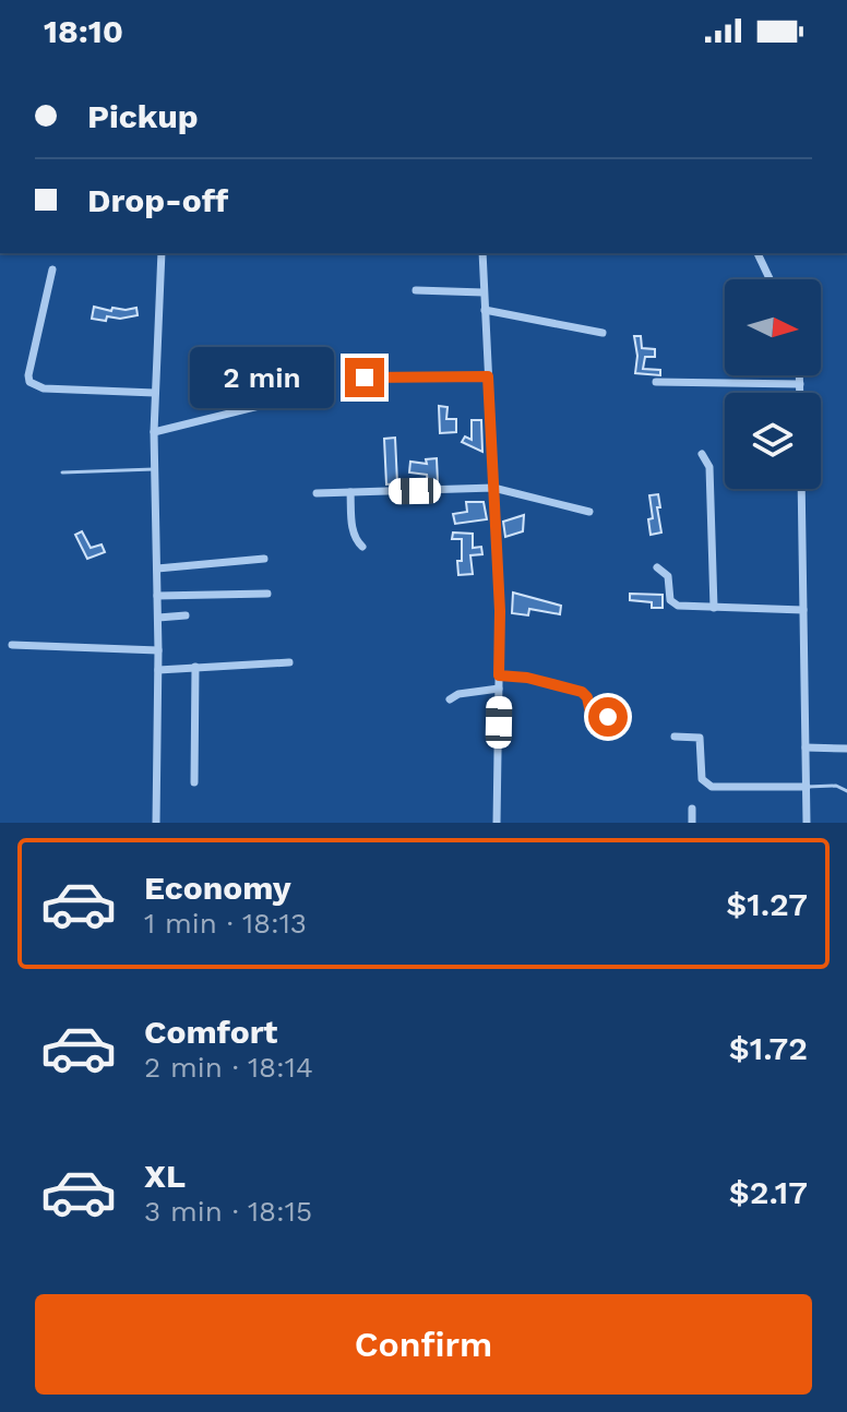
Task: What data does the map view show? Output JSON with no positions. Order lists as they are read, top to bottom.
{
  "north": "right",
  "page": {
    "status": "18:10",
    "banner": ["Pickup", "Drop-off"],
    "bubble": "2 min",
    "list": [
      {
        "name": "Economy",
        "note": "1 min · 18:13",
        "value": "$1.27"
      },
      {
        "name": "Comfort",
        "note": "2 min · 18:14",
        "value": "$1.72"
      },
      {
        "name": "XL",
        "note": "3 min · 18:15",
        "value": "$2.17"
      }
    ],
    "buttons": "Confirm"
  }
}
